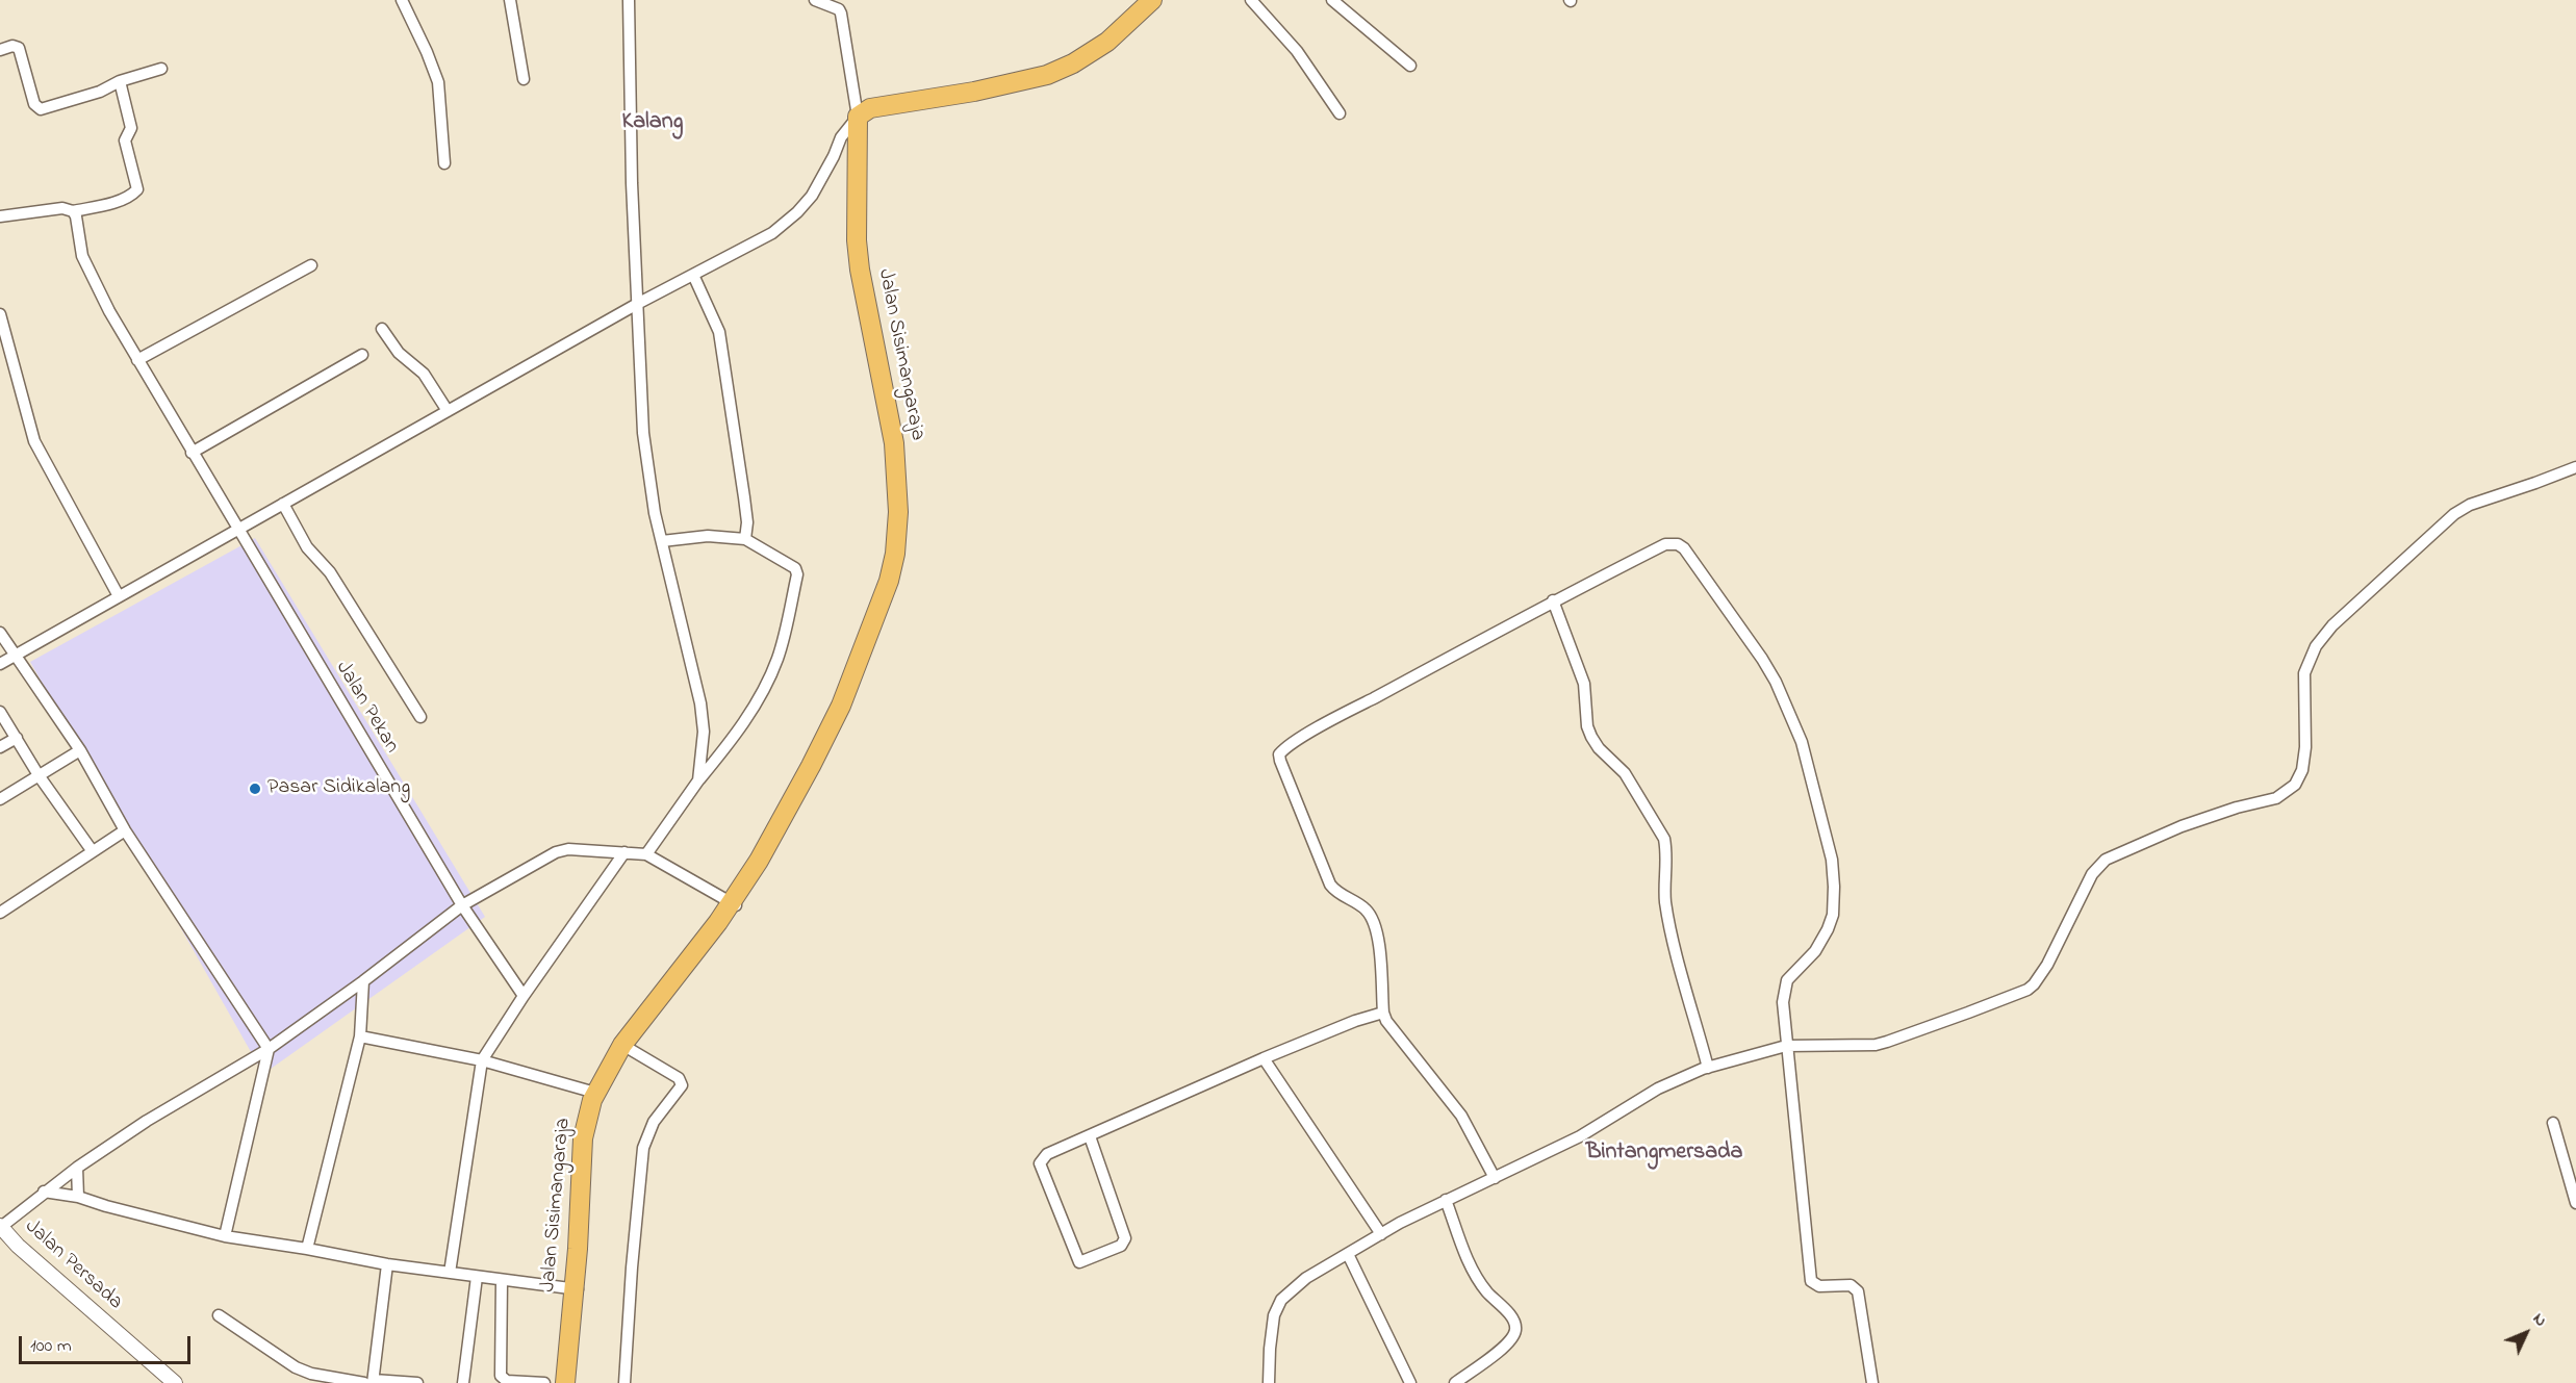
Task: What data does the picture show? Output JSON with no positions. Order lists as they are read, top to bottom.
{
  "streets": {
    "highway": ["Jalan Sisimangaraja"],
    "street": ["Jalan Pekan", "Jalan Persada"]
  },
  "districts": ["Kalang", "Bintangmersada"],
  "places": ["Pasar Sidikalang"],
  "scale_bar": "100 m",
  "north": "top right"
}
